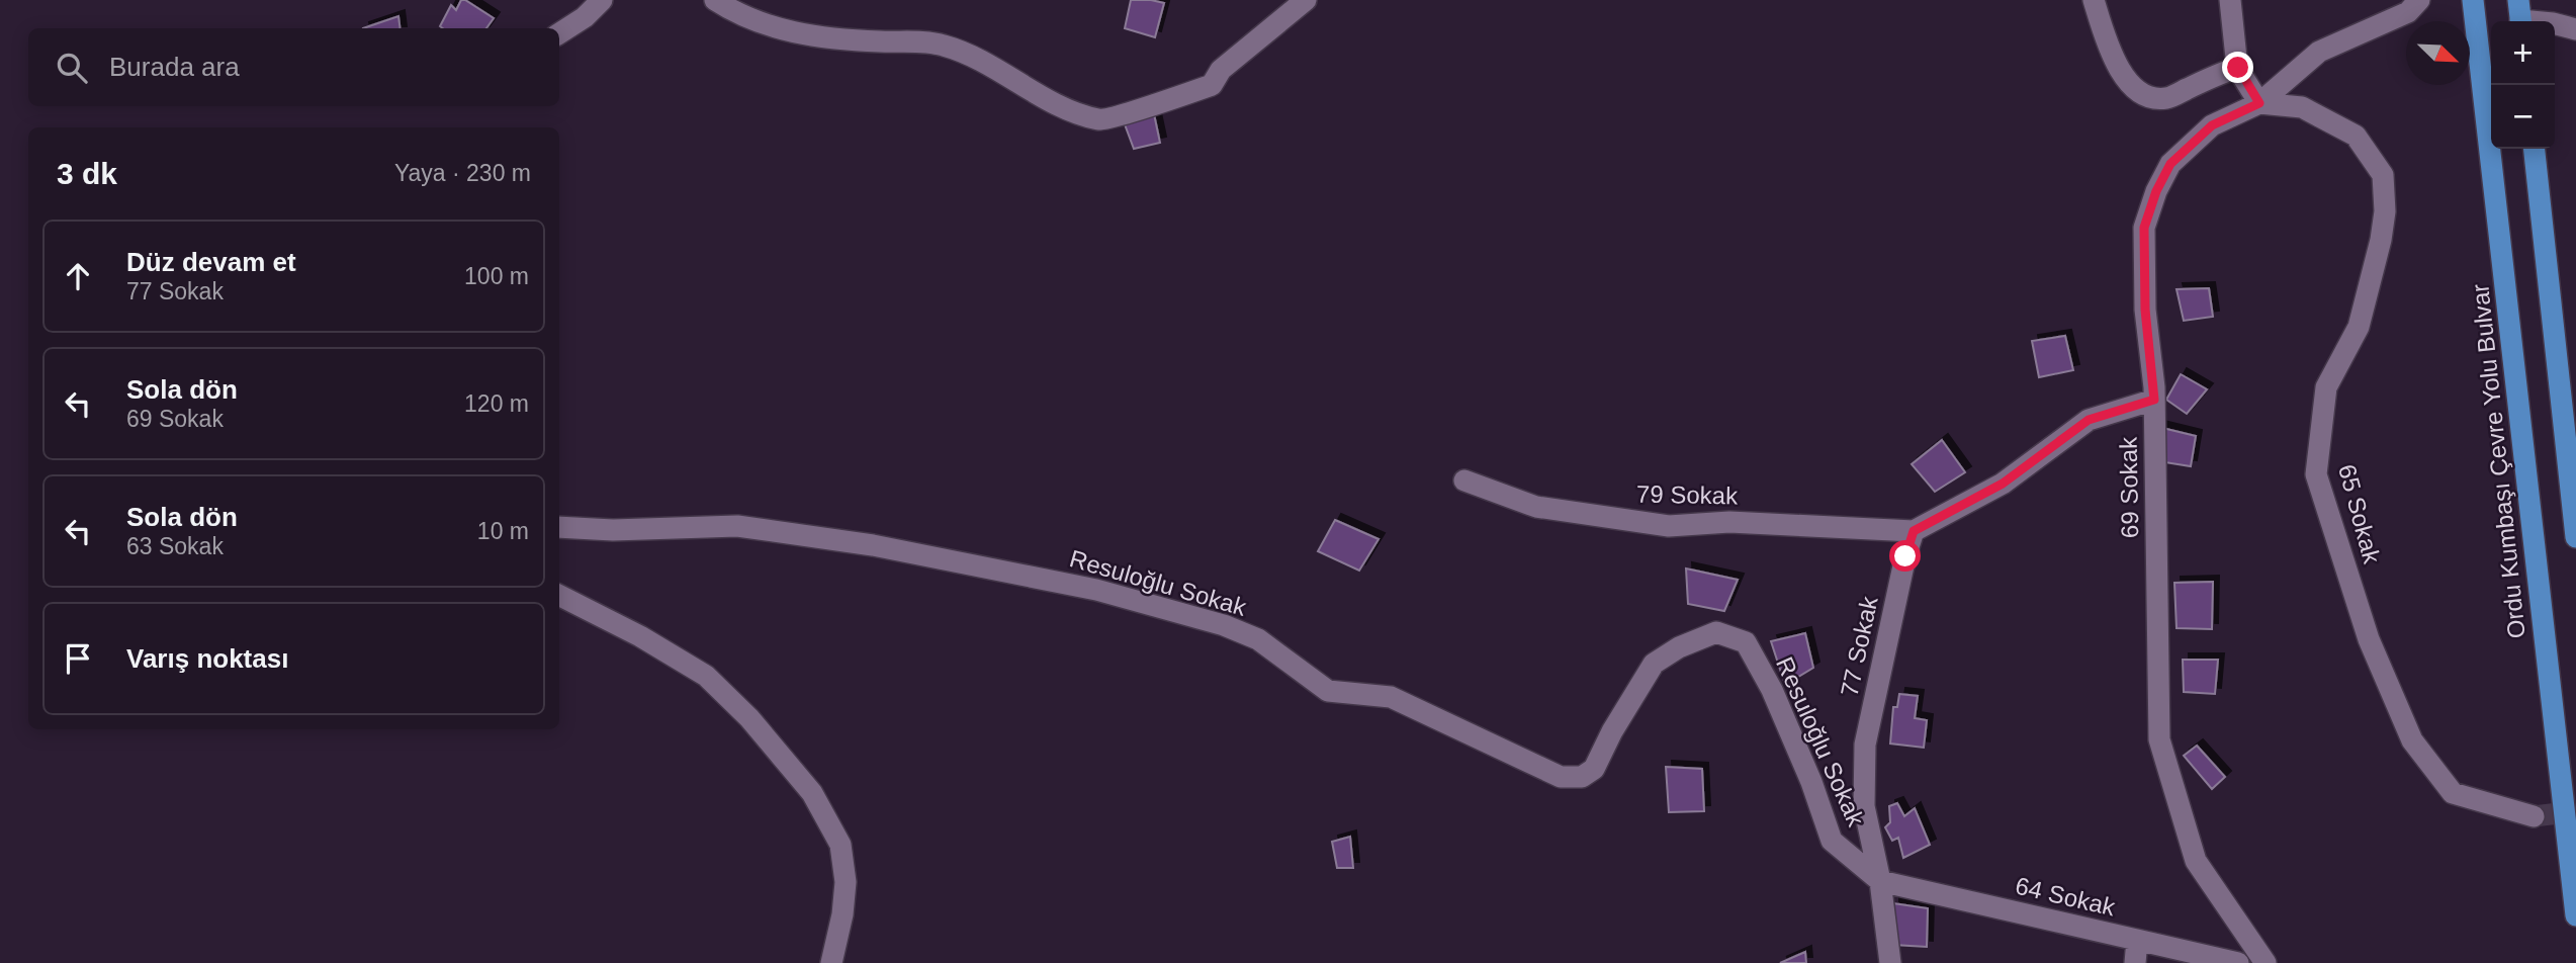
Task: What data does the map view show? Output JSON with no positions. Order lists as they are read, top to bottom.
{
  "streets": {
    "highway": ["Ordu Kumbaşı Çevre Yolu Bulvar"],
    "street": [
      "69 Sokak",
      "79 Sokak",
      "65 Sokak",
      "Resuloğlu Sokak",
      "77 Sokak",
      "64 Sokak"
    ]
  },
  "crossings": [
    ["69 Sokak", "65 Sokak"],
    ["79 Sokak", "77 Sokak"],
    ["Resuloğlu Sokak", "77 Sokak"],
    ["Resuloğlu Sokak", "64 Sokak"],
    ["77 Sokak", "64 Sokak"]
  ],
  "north": "bottom right",
  "page": {
    "map_buttons": ["+", "−"],
    "search": "Burada ara",
    "heading": ["3 dk", "Yaya · 230 m"],
    "list": [
      ["Düz devam et", "77 Sokak", "100 m"],
      ["Sola dön", "69 Sokak", "120 m"],
      ["Sola dön", "63 Sokak", "10 m"],
      "Varış noktası"
    ]
  }
}
